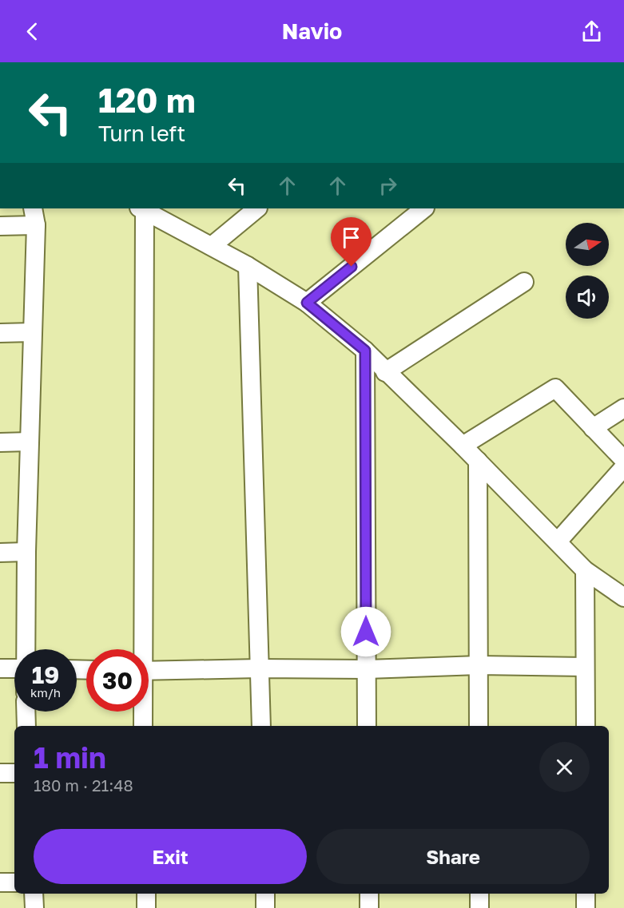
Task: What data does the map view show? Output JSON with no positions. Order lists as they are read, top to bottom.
{
  "north": "right",
  "page": {
    "header": "Navio",
    "turn": ["120 m", "Turn left"],
    "speed": "19 km/h",
    "limit": "30",
    "heading": ["1 min", "180 m · 21:48"],
    "buttons": ["Exit", "Share"]
  }
}
